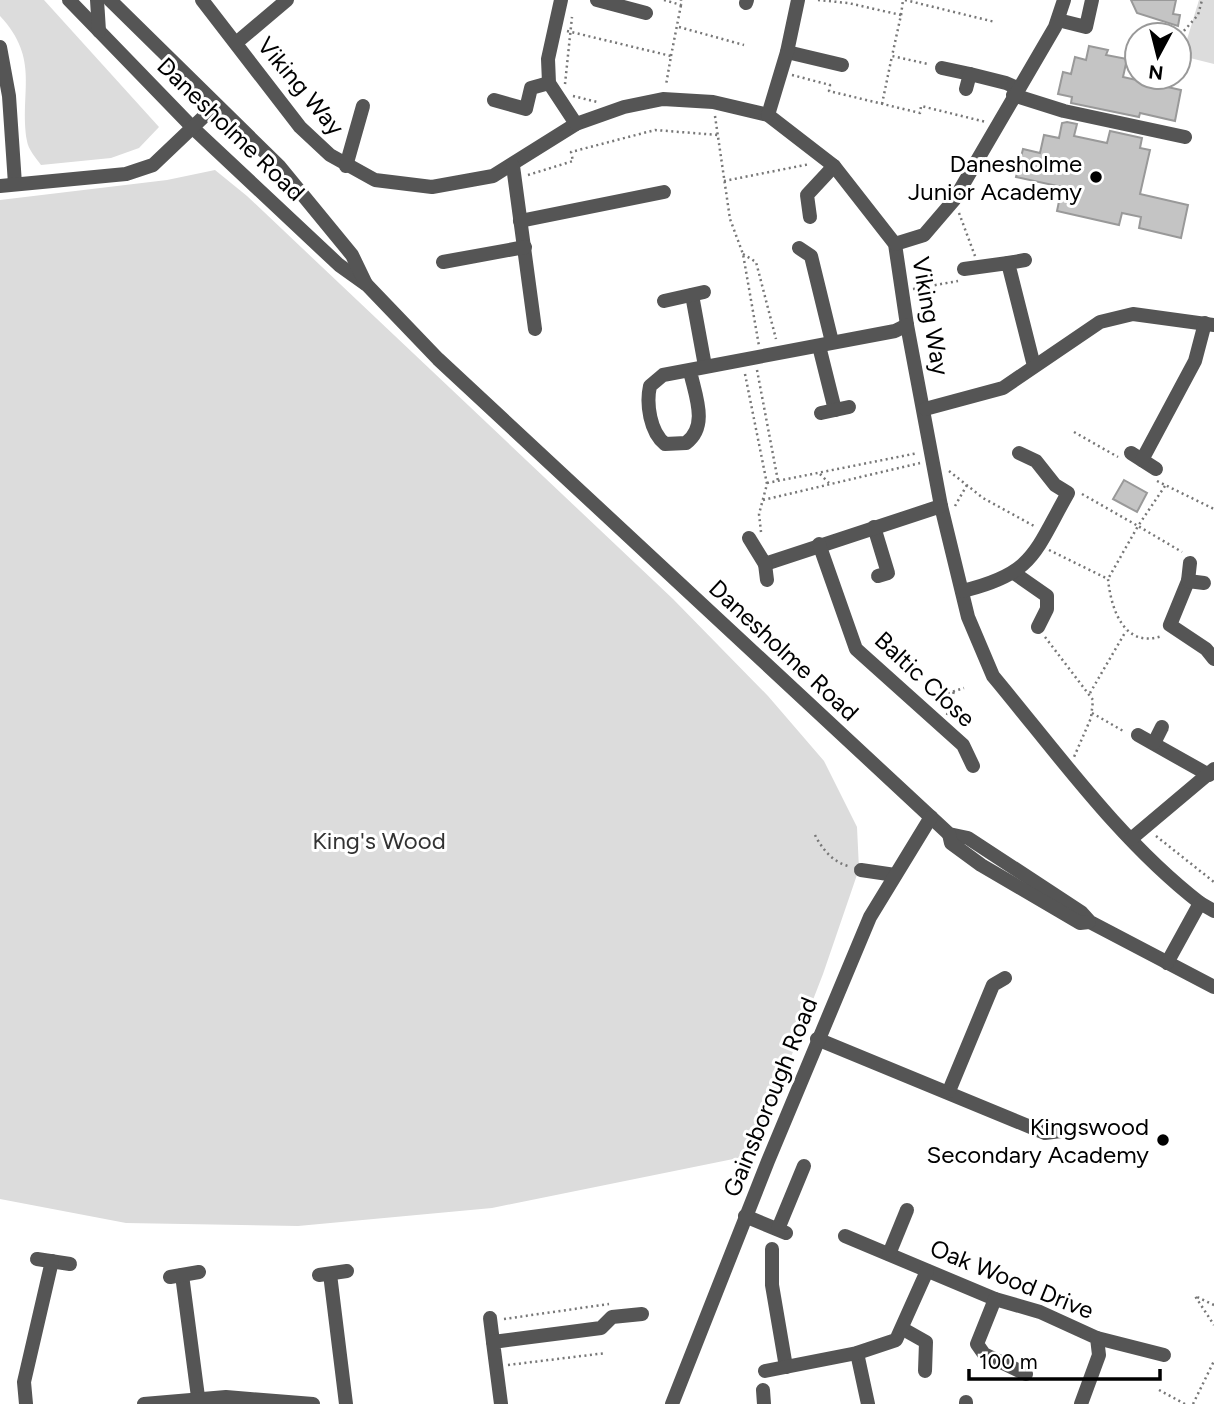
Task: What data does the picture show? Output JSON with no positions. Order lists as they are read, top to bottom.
{
  "streets": {
    "street": [
      "Viking Way",
      "Danesholme Road",
      "Baltic Close",
      "Gainsborough Road",
      "Oak Wood Drive"
    ]
  },
  "crossings": [
    ["Danesholme Road", "Gainsborough Road"]
  ],
  "parks": ["King's Wood"],
  "places": ["Danesholme Junior Academy", "Kingswood Secondary Academy"],
  "scale_bar": "100 m",
  "north": "bottom"
}
